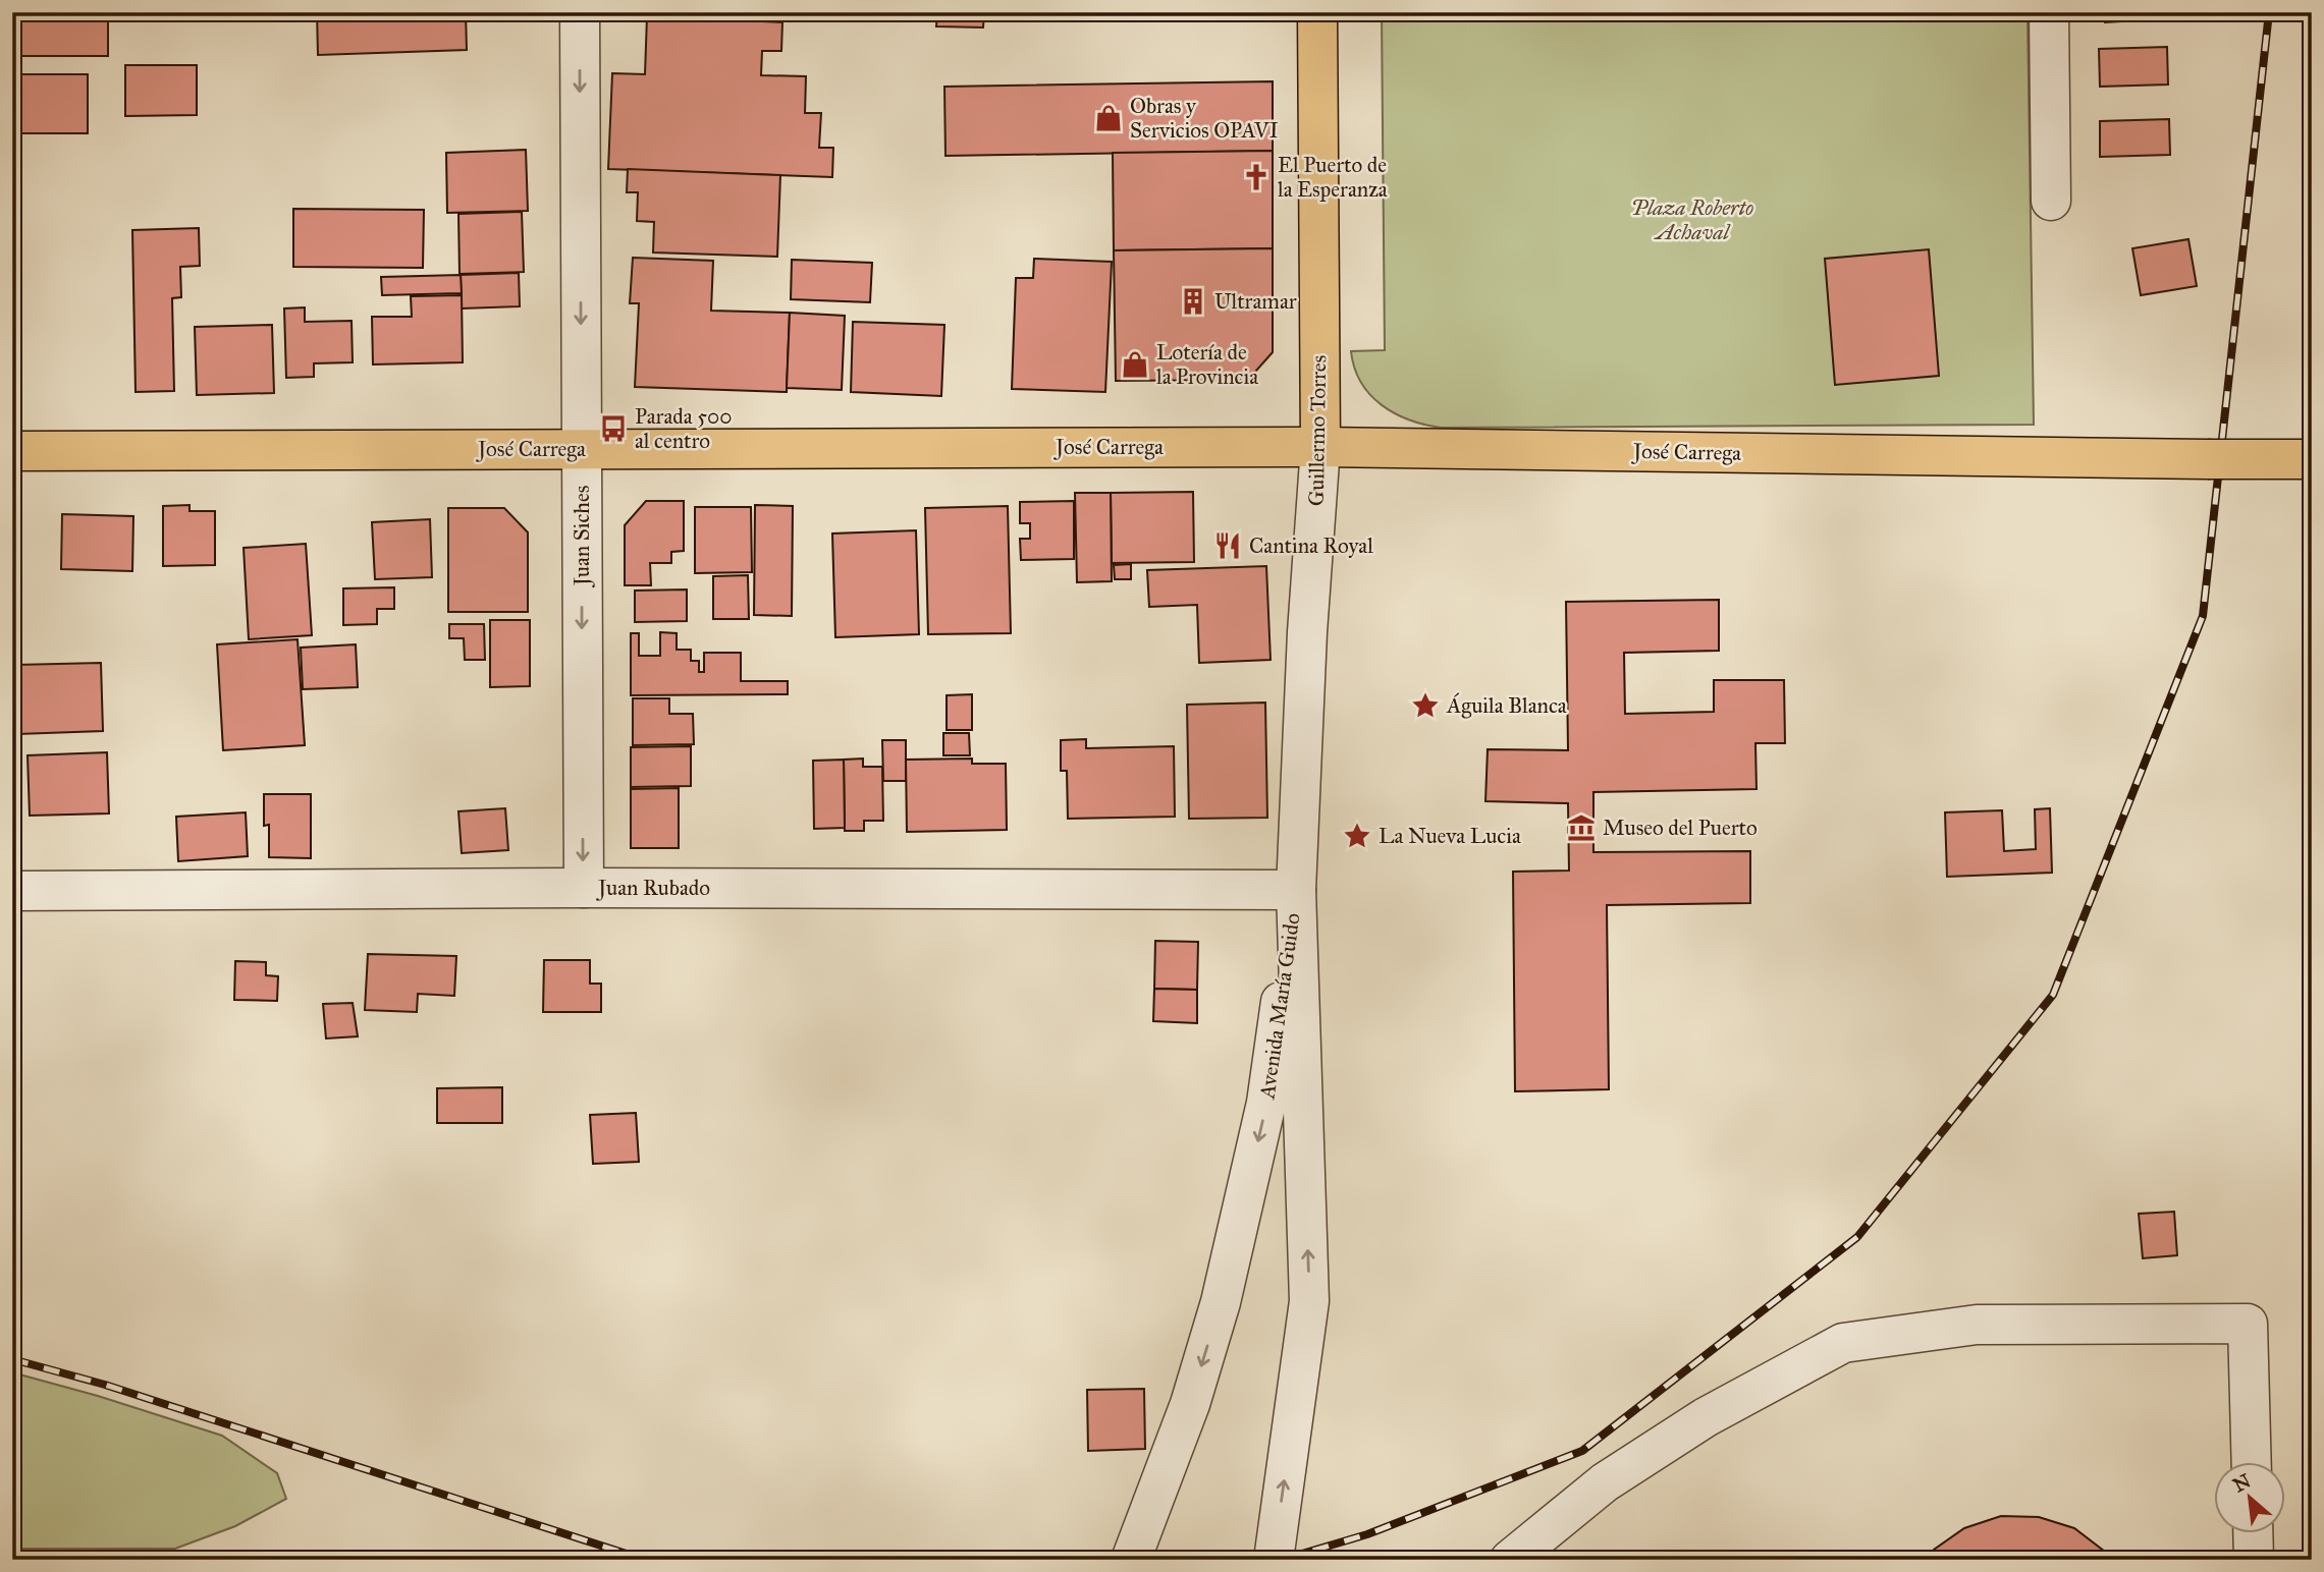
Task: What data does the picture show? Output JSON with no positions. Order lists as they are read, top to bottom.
{
  "streets": {
    "main road": ["Guillermo Torres", "José Carrega"],
    "street": ["Juan Siches", "Juan Rubado", "Avenida María Guido"]
  },
  "crossings": [
    ["Guillermo Torres", "José Carrega"],
    ["Guillermo Torres", "Juan Rubado"],
    ["Guillermo Torres", "Avenida María Guido"],
    ["José Carrega", "Juan Siches"],
    ["Juan Siches", "Juan Rubado"],
    ["Juan Rubado", "Avenida María Guido"]
  ],
  "one_way": ["Juan Siches"],
  "parks": ["Plaza Roberto Achaval"],
  "places": {
    "shop": ["Obras y Servicios OPAVI", "Lotería de la Provincia"],
    "church": ["El Puerto de la Esperanza"],
    "building": ["Ultramar"],
    "bus stop": ["Parada 500 al centro"],
    "restaurant": ["Cantina Royal"],
    "place": ["Águila Blanca", "La Nueva Lucia"],
    "museum": ["Museo del Puerto"]
  },
  "north": "top left"
}
